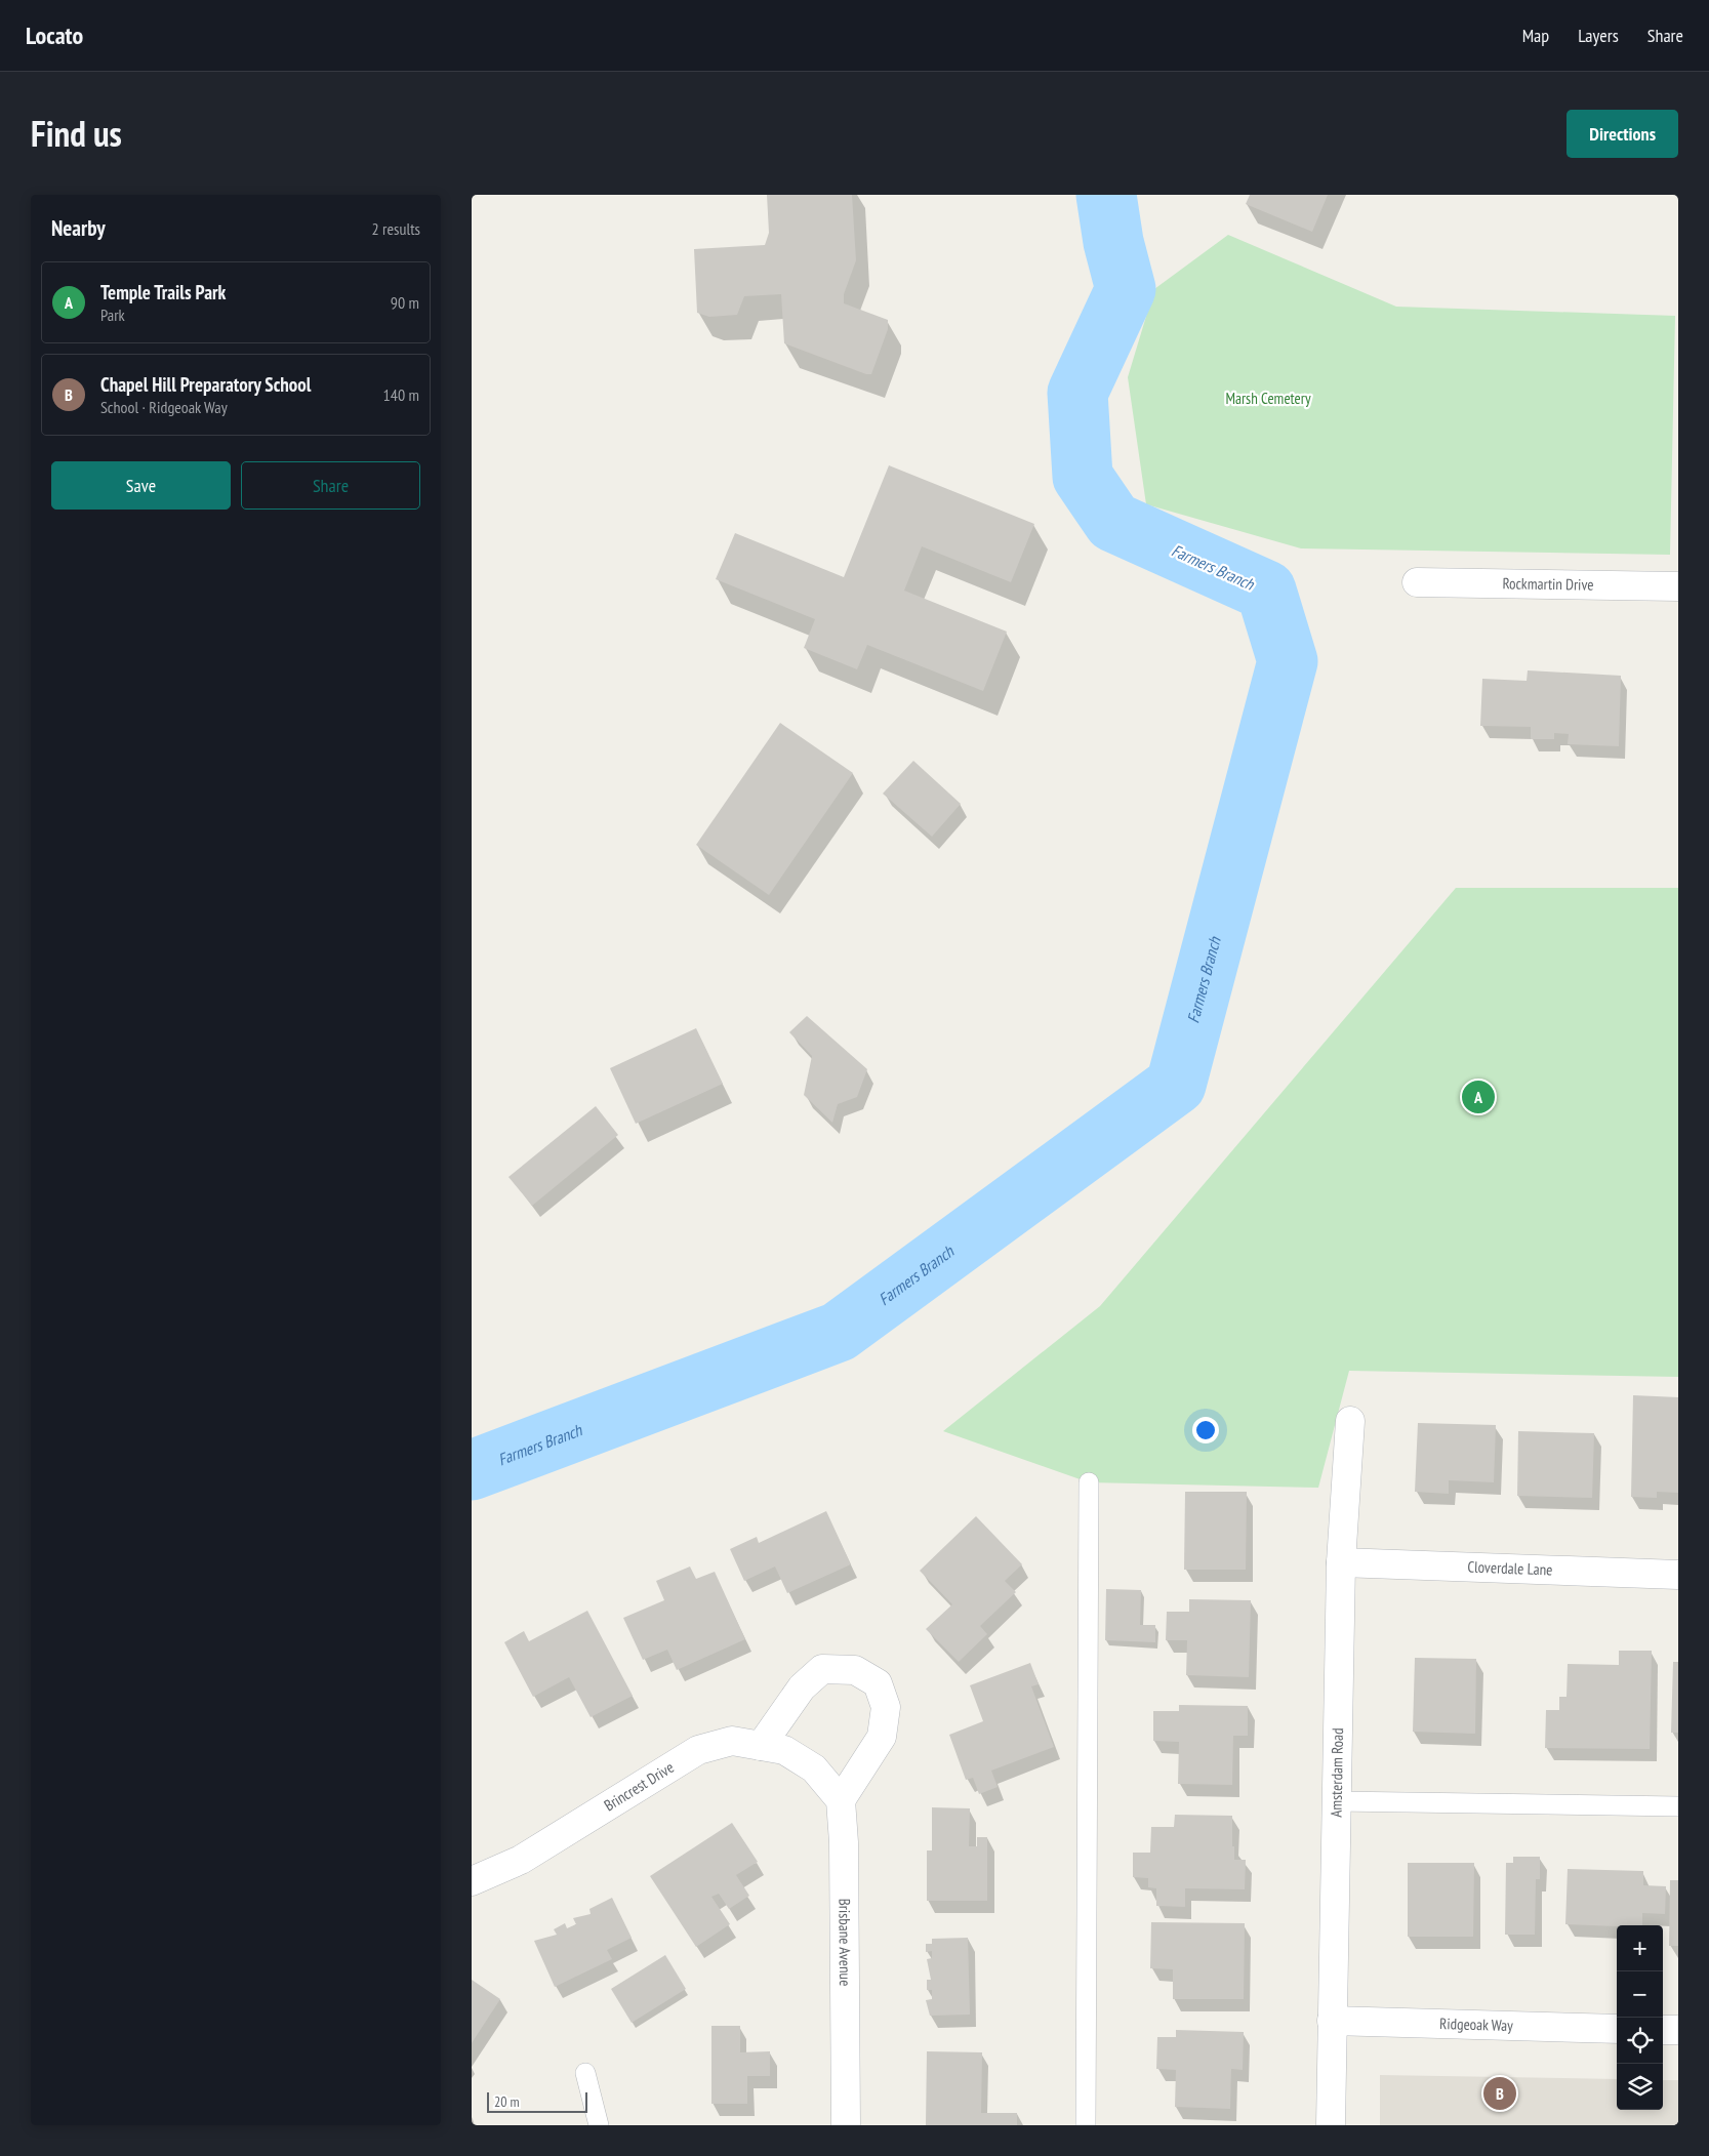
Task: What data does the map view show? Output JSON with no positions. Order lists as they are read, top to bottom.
{
  "streets": {
    "street": [
      "Rockmartin Drive",
      "Cloverdale Lane",
      "Amsterdam Road",
      "Brincrest Drive",
      "Brisbane Avenue",
      "Ridgeoak Way"
    ]
  },
  "crossings": [
    ["Cloverdale Lane", "Amsterdam Road"],
    ["Amsterdam Road", "Ridgeoak Way"],
    ["Brincrest Drive", "Brisbane Avenue"]
  ],
  "water": ["Farmers Branch"],
  "parks": ["Marsh Cemetery"],
  "scale_bar": "20 m",
  "page": {
    "header": "Locato",
    "nav": ["Map", "Layers", "Share"],
    "title": "Find us",
    "buttons": [
      "Directions",
      ["Save", "Share"]
    ],
    "heading": ["Nearby", "2 results"],
    "list": [
      {
        "mark": "A",
        "name": "Temple Trails Park",
        "note": "Park",
        "value": "90 m"
      },
      {
        "mark": "B",
        "name": "Chapel Hill Preparatory School",
        "note": "School · Ridgeoak Way",
        "value": "140 m"
      }
    ],
    "pins": ["A", "B"],
    "map_buttons": ["+", "−"],
    "scale": "20 m"
  }
}
